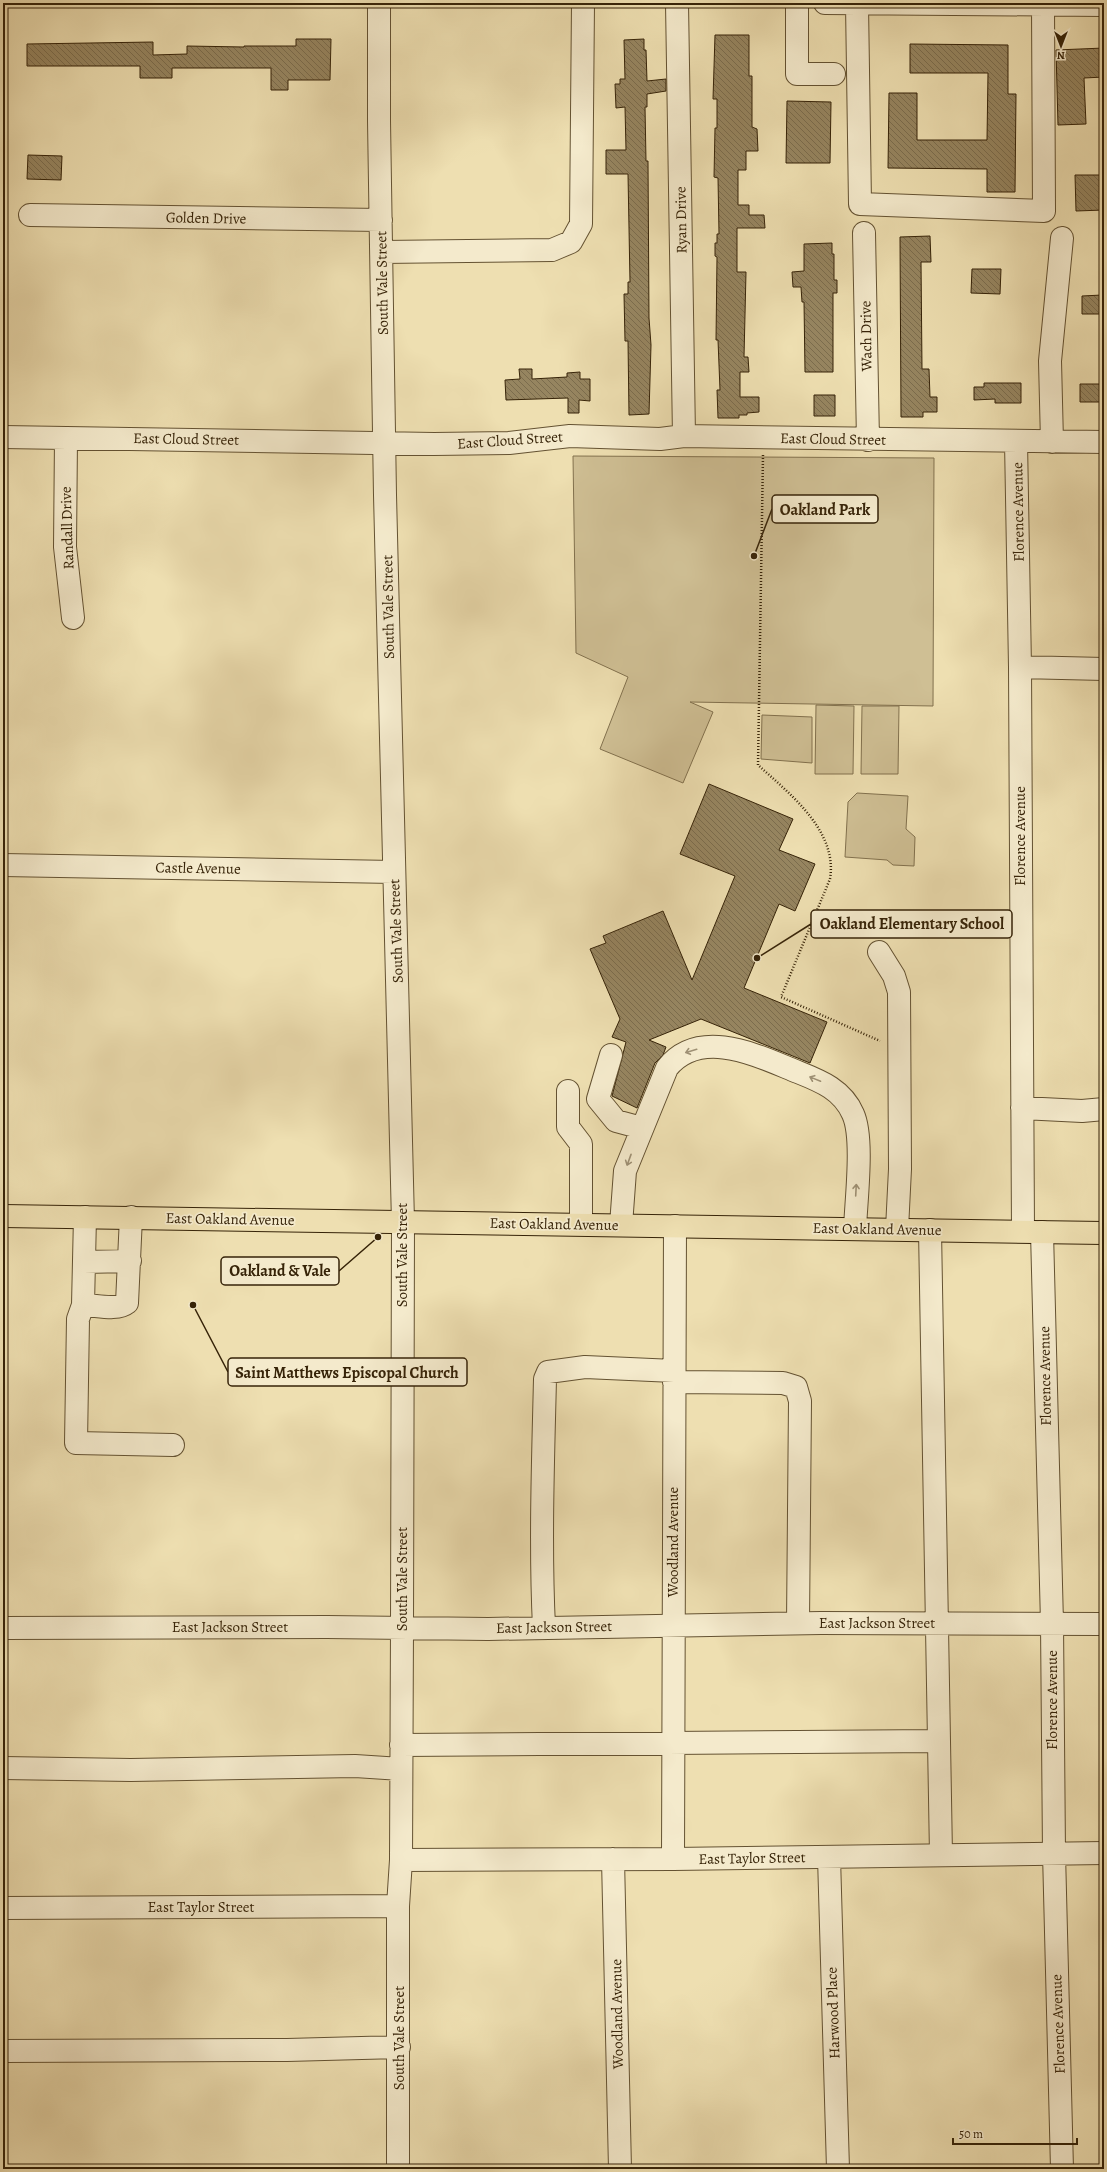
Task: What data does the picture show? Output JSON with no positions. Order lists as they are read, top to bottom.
{
  "streets": {
    "main road": ["East Oakland Avenue"],
    "street": [
      "Golden Drive",
      "Ryan Drive",
      "South Vale Street",
      "Wach Drive",
      "East Cloud Street",
      "Florence Avenue",
      "Randall Drive",
      "Castle Avenue",
      "Woodland Avenue",
      "East Jackson Street",
      "East Taylor Street",
      "Harwood Place"
    ]
  },
  "crossings": [
    ["Golden Drive", "South Vale Street"],
    ["Ryan Drive", "East Cloud Street"],
    ["South Vale Street", "East Cloud Street"],
    ["South Vale Street", "Castle Avenue"],
    ["South Vale Street", "East Oakland Avenue"],
    ["South Vale Street", "East Jackson Street"],
    ["South Vale Street", "East Taylor Street"],
    ["Wach Drive", "East Cloud Street"],
    ["East Cloud Street", "Florence Avenue"],
    ["East Cloud Street", "Randall Drive"],
    ["Florence Avenue", "East Oakland Avenue"],
    ["Florence Avenue", "East Jackson Street"],
    ["Florence Avenue", "East Taylor Street"],
    ["East Oakland Avenue", "Woodland Avenue"],
    ["Woodland Avenue", "East Jackson Street"],
    ["Woodland Avenue", "East Taylor Street"],
    ["East Taylor Street", "Harwood Place"]
  ],
  "places": [
    "Oakland Park",
    "Oakland Elementary School",
    "Oakland & Vale",
    "Saint Matthews Episcopal Church"
  ],
  "scale_bar": "50 m",
  "north": "bottom"
}
